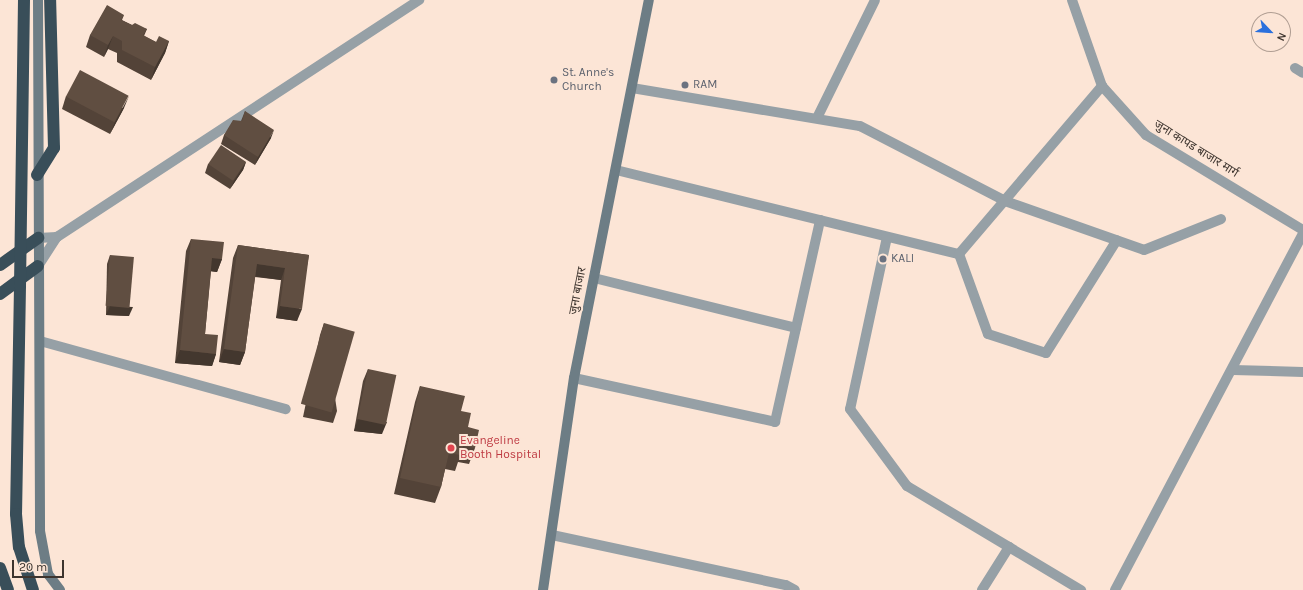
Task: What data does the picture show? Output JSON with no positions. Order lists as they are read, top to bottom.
{
  "streets": {
    "street": ["जुना कापड बाजार मार्ग", "जुना बाजार"]
  },
  "places": [
    "St. Anne's Church",
    "RAM",
    "KALI",
    "Evangeline Booth Hospital"
  ],
  "scale_bar": "20 m",
  "north": "bottom right"
}
